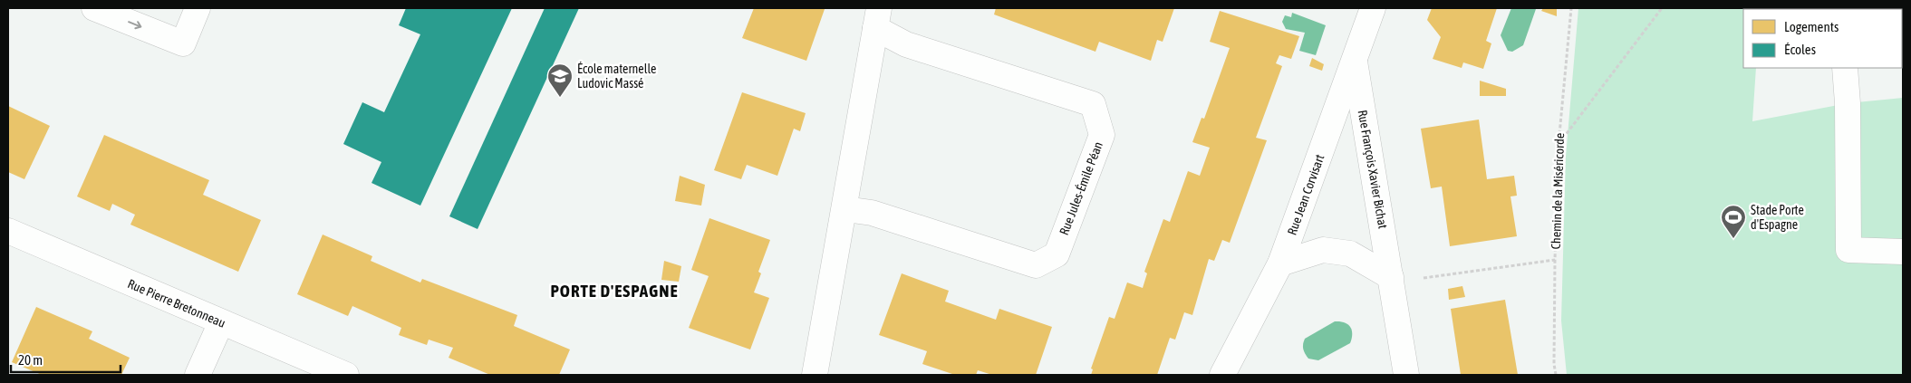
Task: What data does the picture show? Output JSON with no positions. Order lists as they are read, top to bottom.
{
  "streets": {
    "street": [
      "Rue François Xavier Bichat",
      "Rue Jules-Émile Péan",
      "Rue Jean Corvisart",
      "Rue Pierre Bretonneau"
    ],
    "path": ["Chemin de la Miséricorde"]
  },
  "crossings": [
    ["Rue François Xavier Bichat", "Rue Jean Corvisart"]
  ],
  "districts": ["PORTE D'ESPAGNE"],
  "places": {
    "school or university": ["École maternelle Ludovic Massé"],
    "sports": ["Stade Porte d'Espagne"]
  },
  "legend": ["Logements", "Écoles"],
  "scale_bar": "20 m"
}
